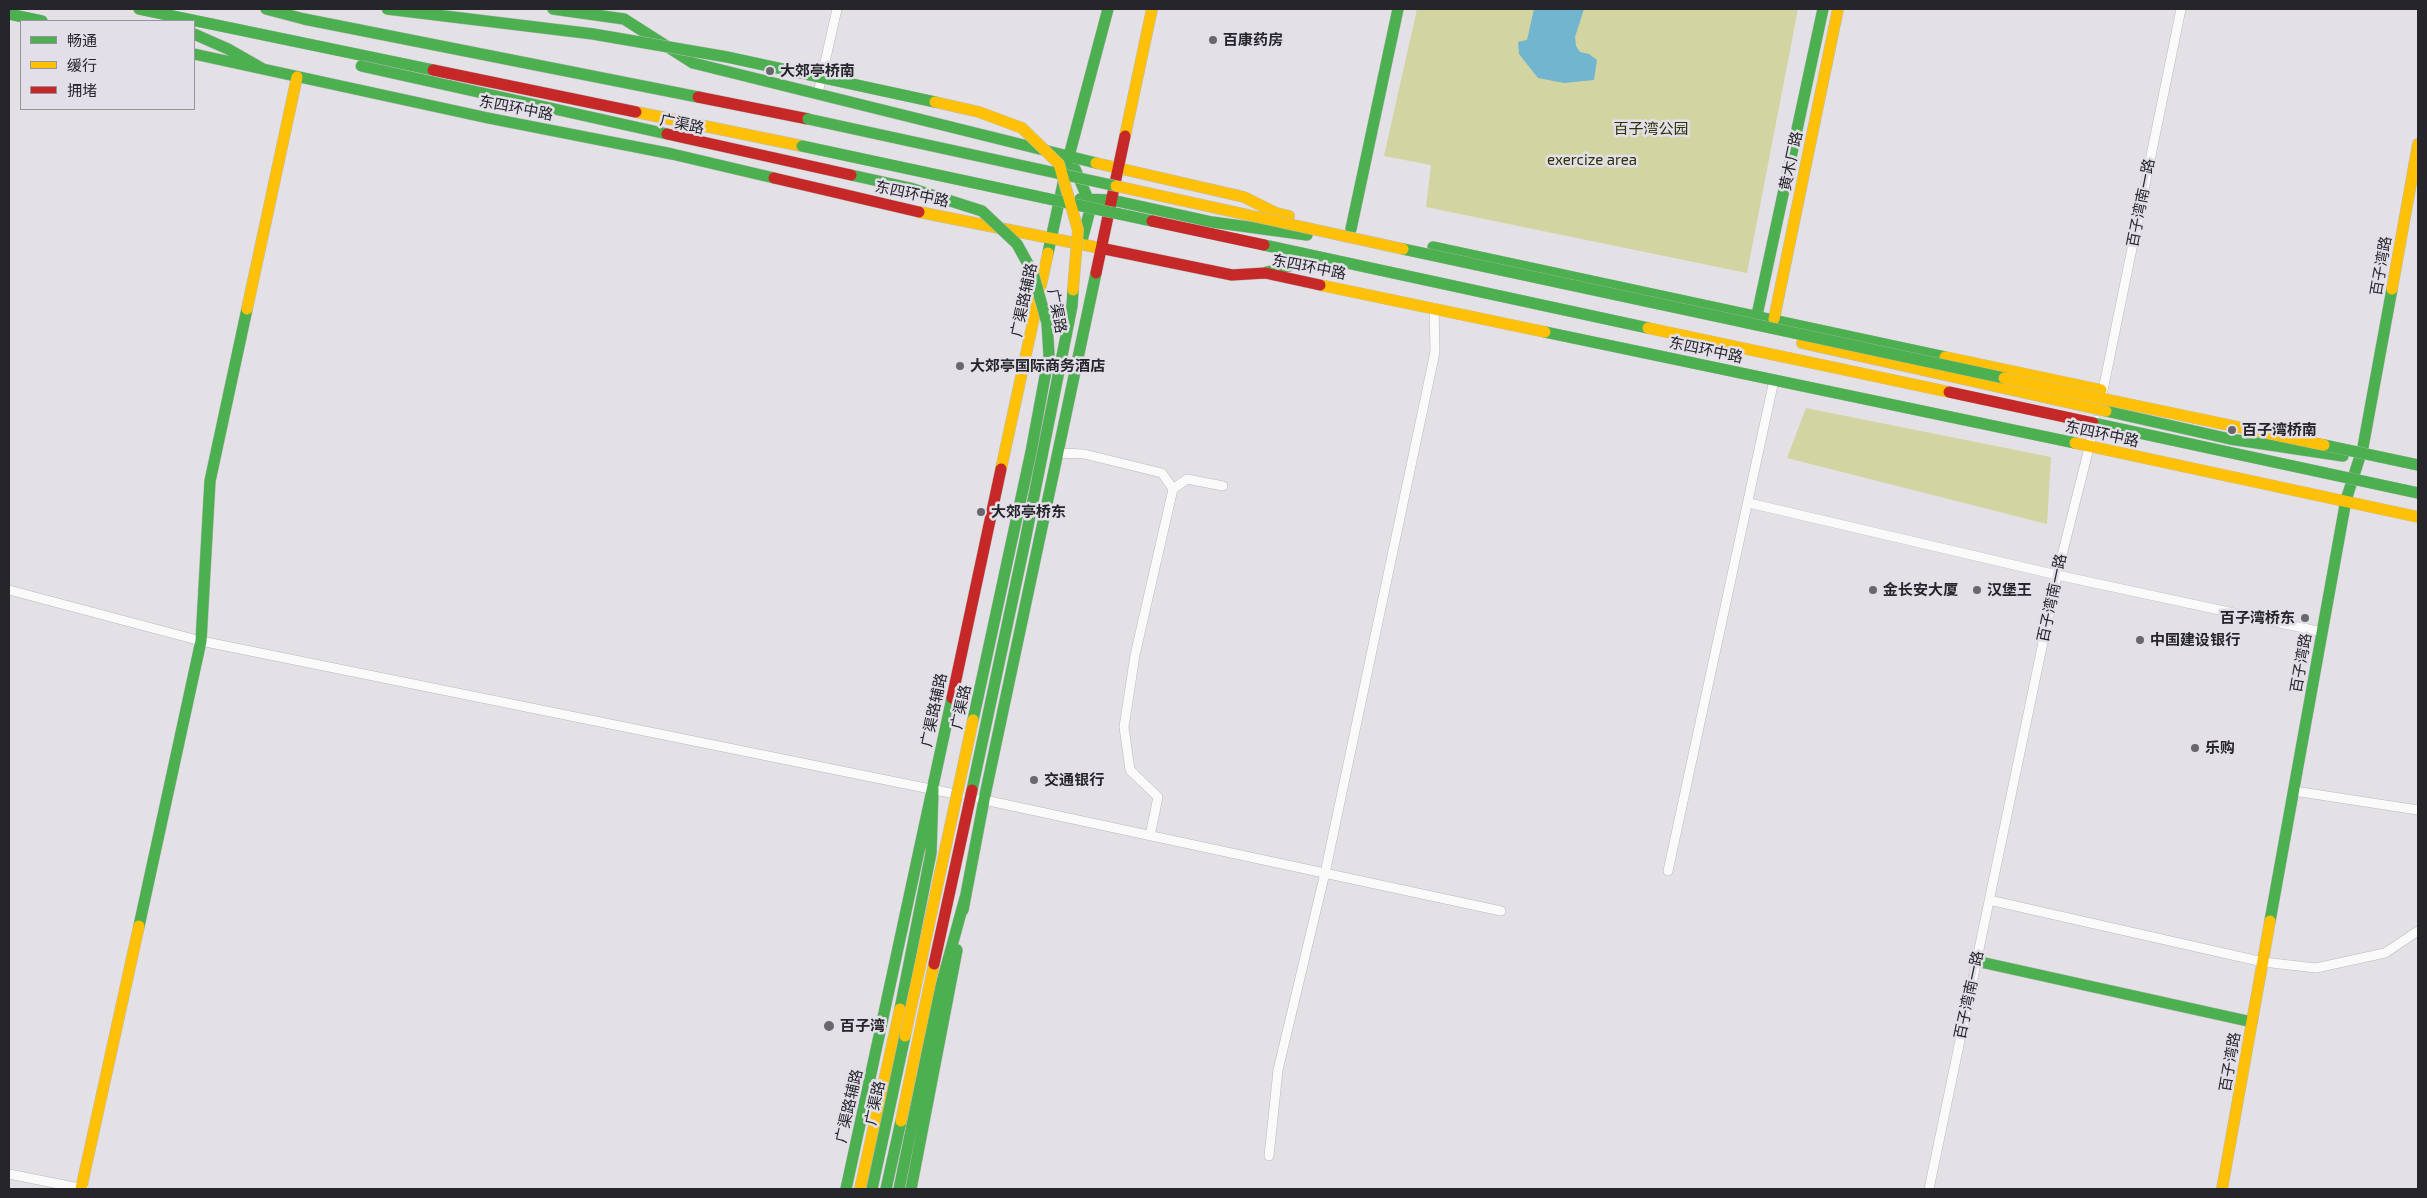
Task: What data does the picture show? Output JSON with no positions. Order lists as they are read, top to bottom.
{
  "streets": {
    "main road": [
      "东四环中路",
      "广渠路",
      "黄木厂路",
      "百子湾路",
      "广渠路辅路"
    ],
    "street": ["百子湾南一路"]
  },
  "crossings": [
    ["东四环中路", "广渠路"],
    ["东四环中路", "百子湾南一路"],
    ["东四环中路", "百子湾路"],
    ["东四环中路", "广渠路辅路"]
  ],
  "parks": ["百子湾公园", "exercize area"],
  "places": [
    "百康药房",
    "大郊亭桥南",
    "大郊亭国际商务酒店",
    "百子湾桥南",
    "大郊亭桥东",
    "金长安大厦",
    "汉堡王",
    "百子湾桥东",
    "中国建设银行",
    "乐购",
    "交通银行",
    "百子湾"
  ],
  "legend": ["畅通", "缓行", "拥堵"]
}
